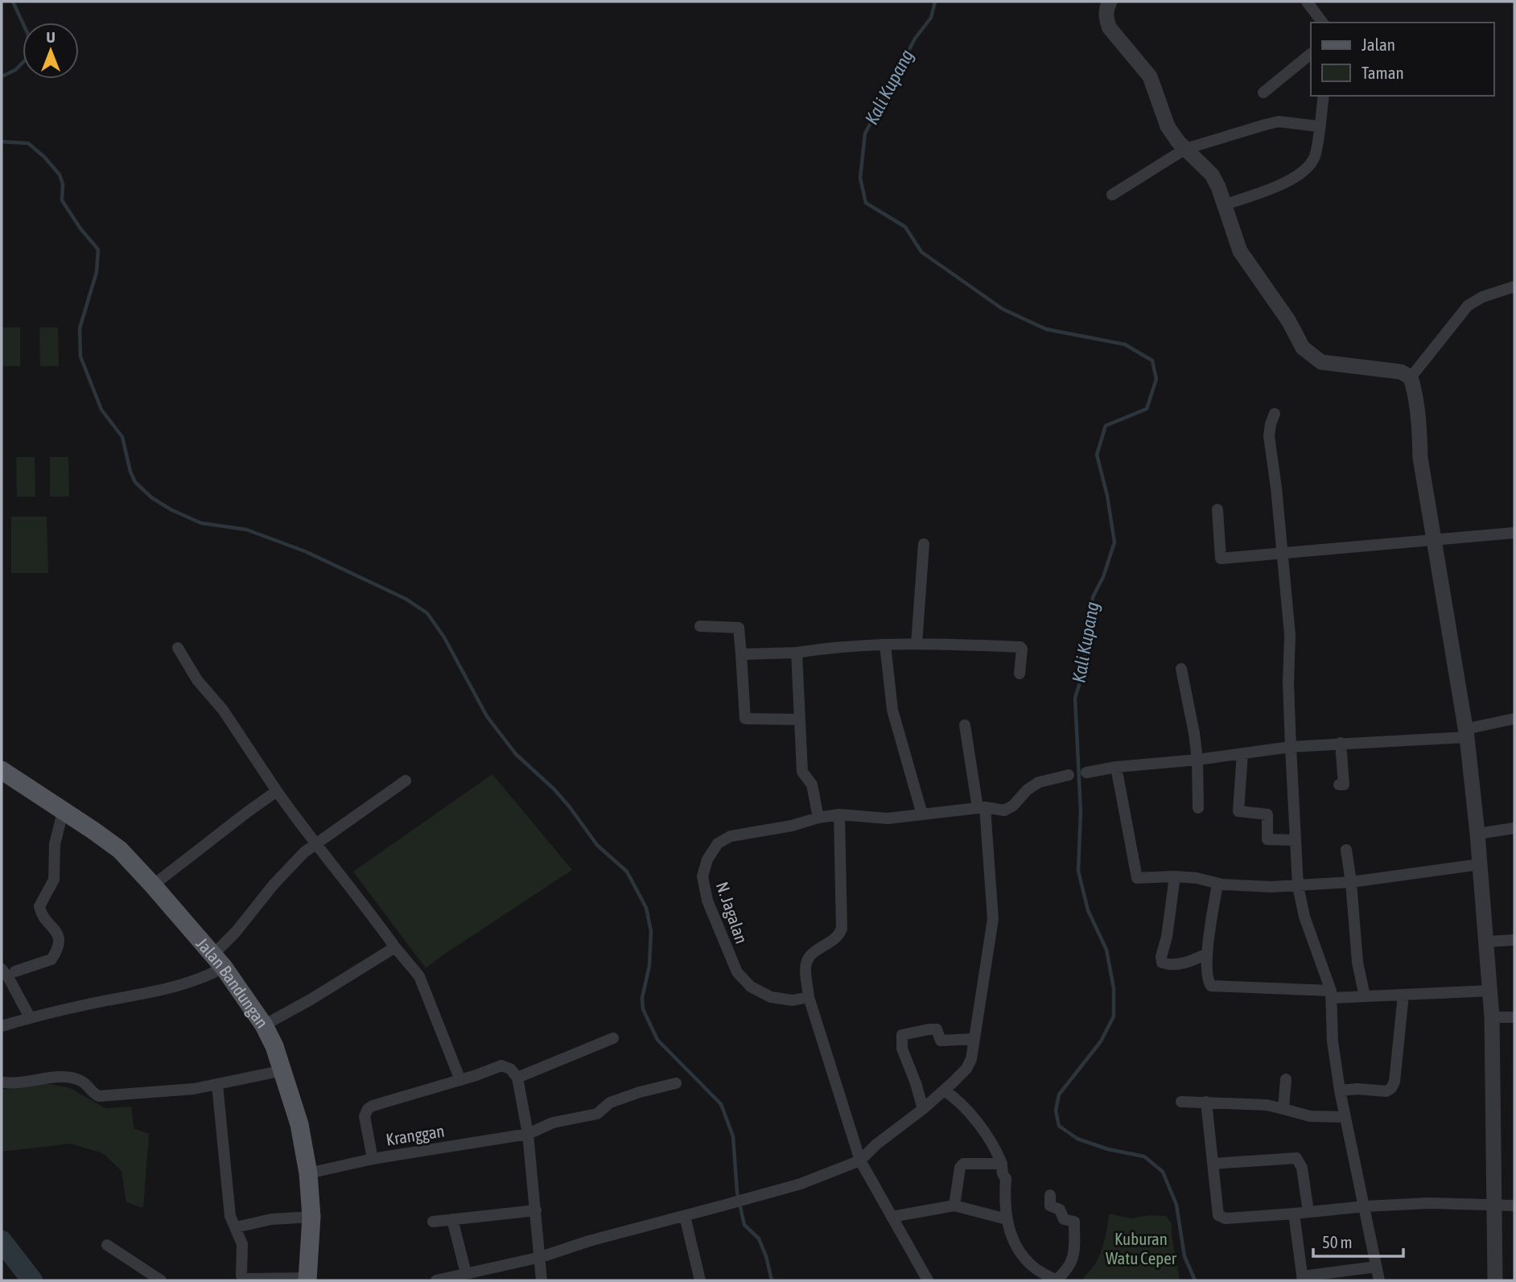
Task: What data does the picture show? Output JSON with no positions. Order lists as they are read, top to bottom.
{
  "streets": {
    "main road": ["Jalan Bandungan"],
    "street": ["N. Jagalan", "Kranggan"]
  },
  "crossings": [
    ["Jalan Bandungan", "Kranggan"]
  ],
  "water": ["Kali Kupang"],
  "parks": ["Kuburan Watu Ceper"],
  "legend": ["Jalan", "Taman"],
  "scale_bar": "50 m",
  "north": "top"
}
